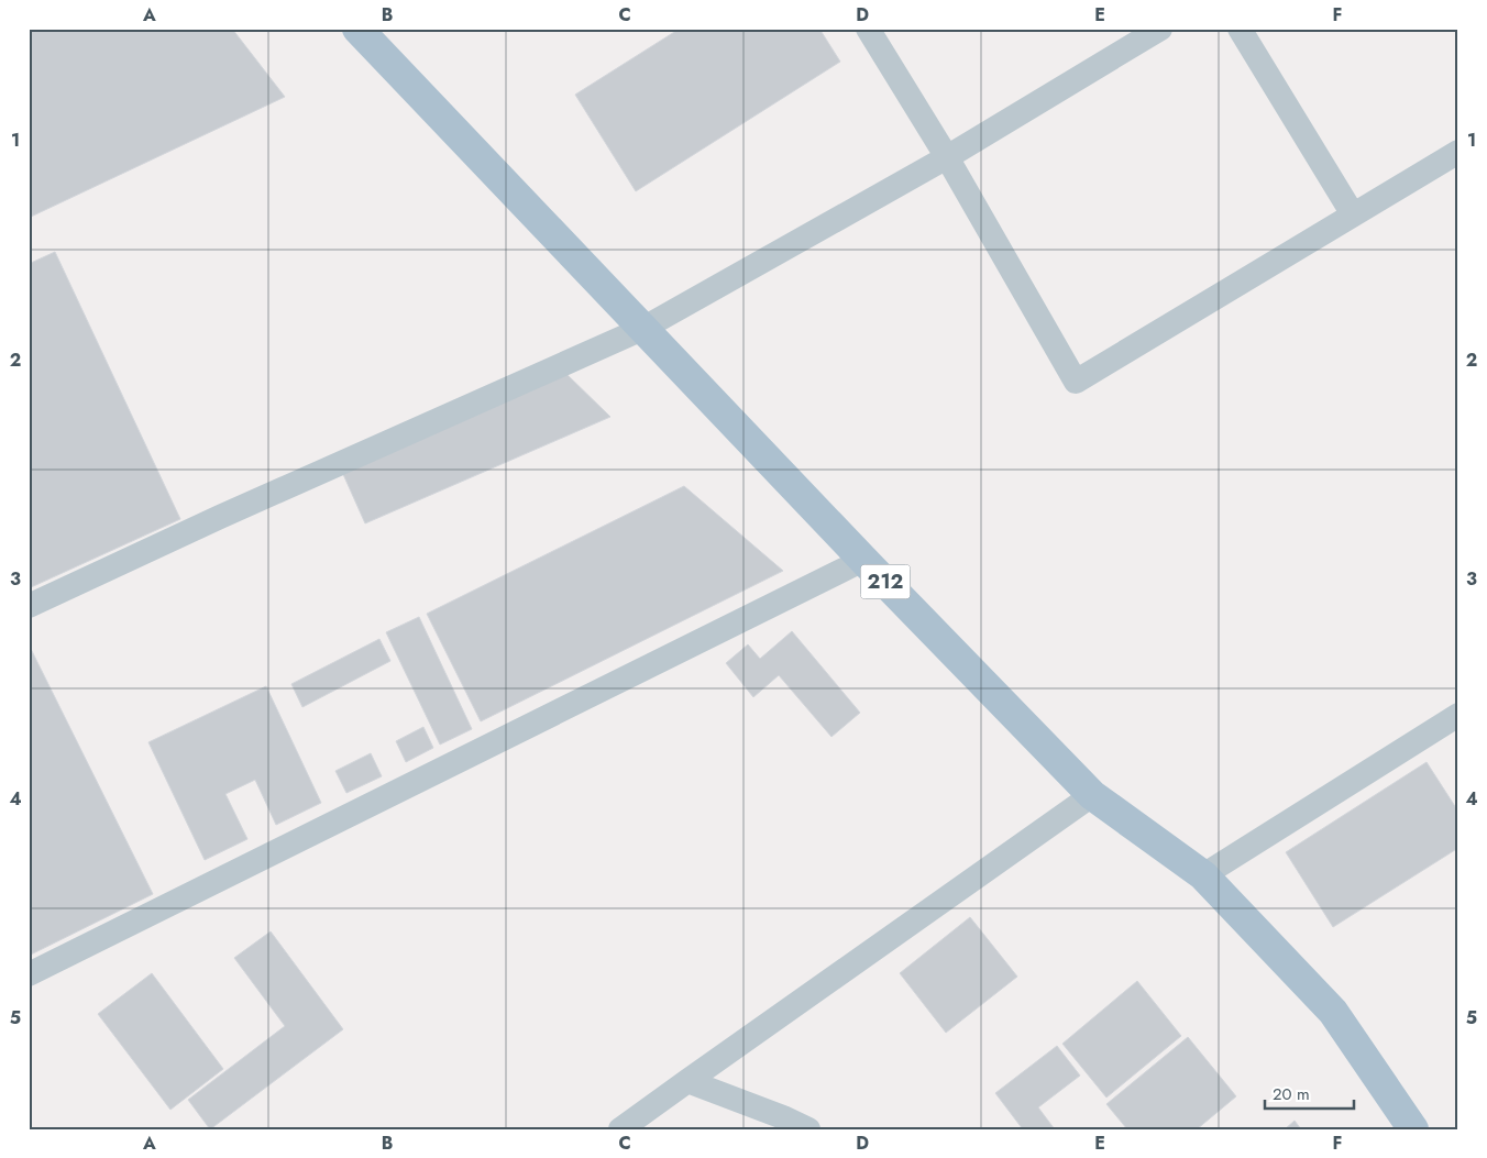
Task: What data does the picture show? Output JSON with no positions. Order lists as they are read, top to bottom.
{
  "streets": {
    "main road": ["212"]
  },
  "scale_bar": "20 m",
  "grid": {
    "columns": [
      "A",
      "B",
      "C",
      "D",
      "E",
      "F"
    ],
    "rows": [
      "1",
      "2",
      "3",
      "4",
      "5"
    ]
  }
}
